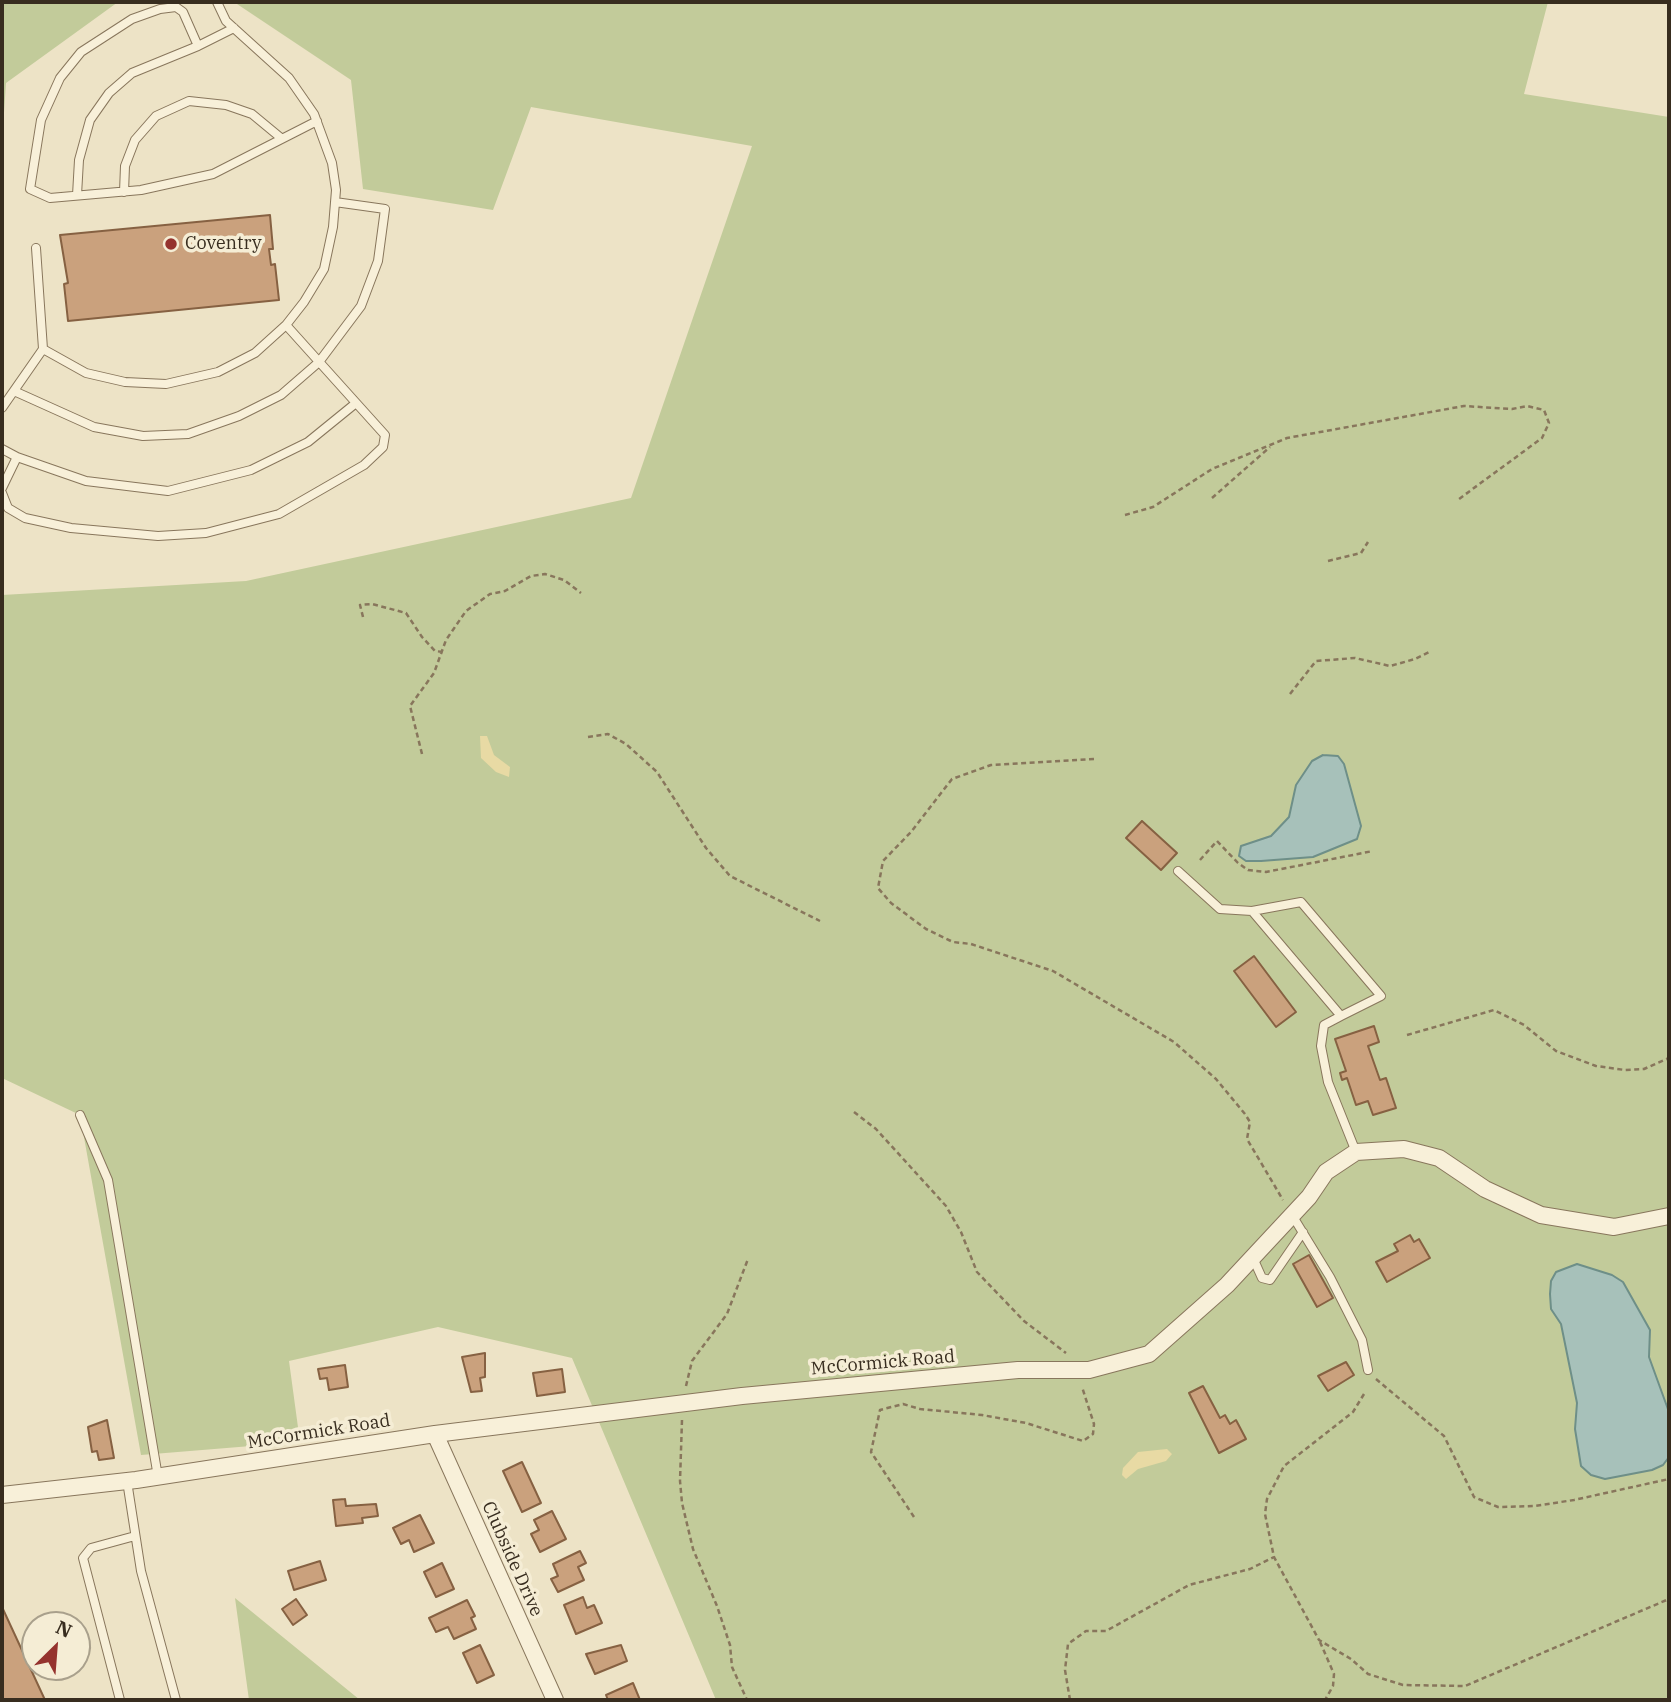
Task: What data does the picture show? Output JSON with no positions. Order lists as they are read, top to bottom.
{
  "streets": {
    "street": ["McCormick Road", "Clubside Drive"]
  },
  "crossings": [
    ["McCormick Road", "Clubside Drive"]
  ],
  "places": ["Coventry"],
  "north": "top right"
}
